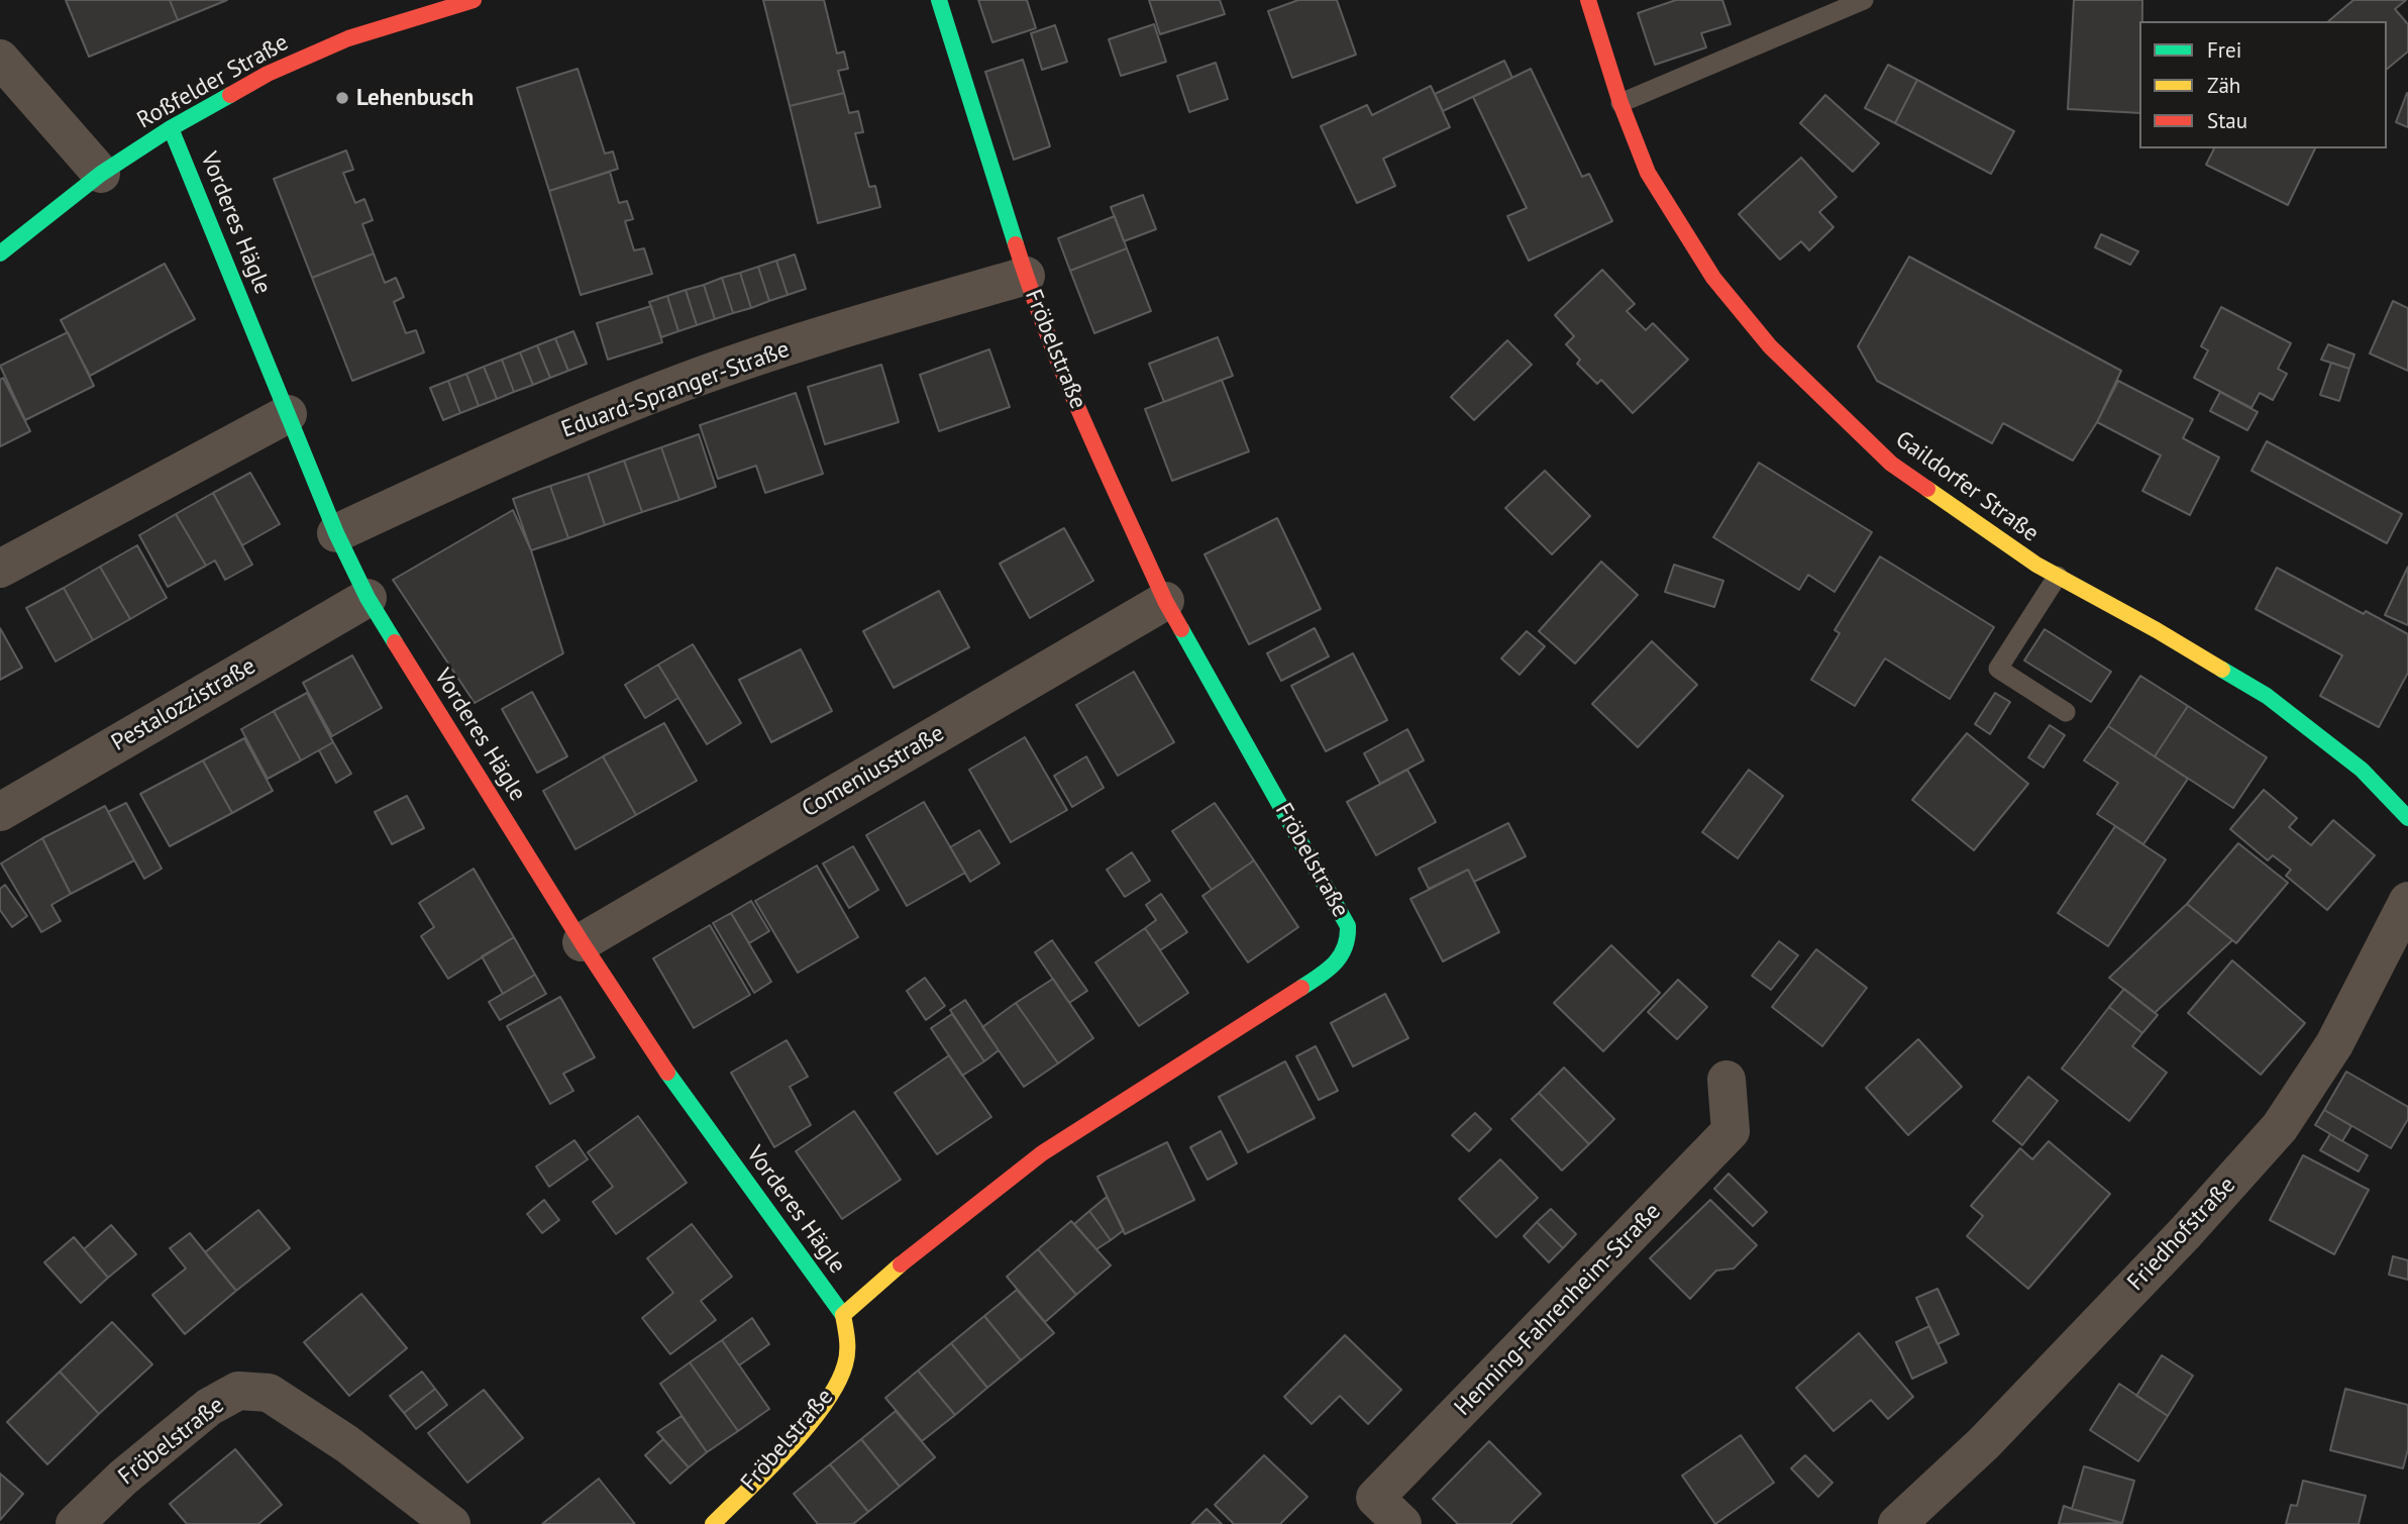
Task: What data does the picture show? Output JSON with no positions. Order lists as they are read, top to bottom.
{
  "streets": {
    "street": [
      "Roßfelder Straße",
      "Vorderes Hägle",
      "Fröbelstraße",
      "Eduard-Spranger-Straße",
      "Gaildorfer Straße",
      "Pestalozzistraße",
      "Comeniusstraße",
      "Friedhofstraße",
      "Henning-Fahrenheim-Straße"
    ]
  },
  "crossings": [
    ["Roßfelder Straße", "Vorderes Hägle"],
    ["Vorderes Hägle", "Fröbelstraße"],
    ["Vorderes Hägle", "Eduard-Spranger-Straße"],
    ["Vorderes Hägle", "Pestalozzistraße"],
    ["Vorderes Hägle", "Comeniusstraße"],
    ["Fröbelstraße", "Eduard-Spranger-Straße"],
    ["Fröbelstraße", "Comeniusstraße"]
  ],
  "places": ["Lehenbusch"],
  "legend": ["Frei", "Zäh", "Stau"]
}
